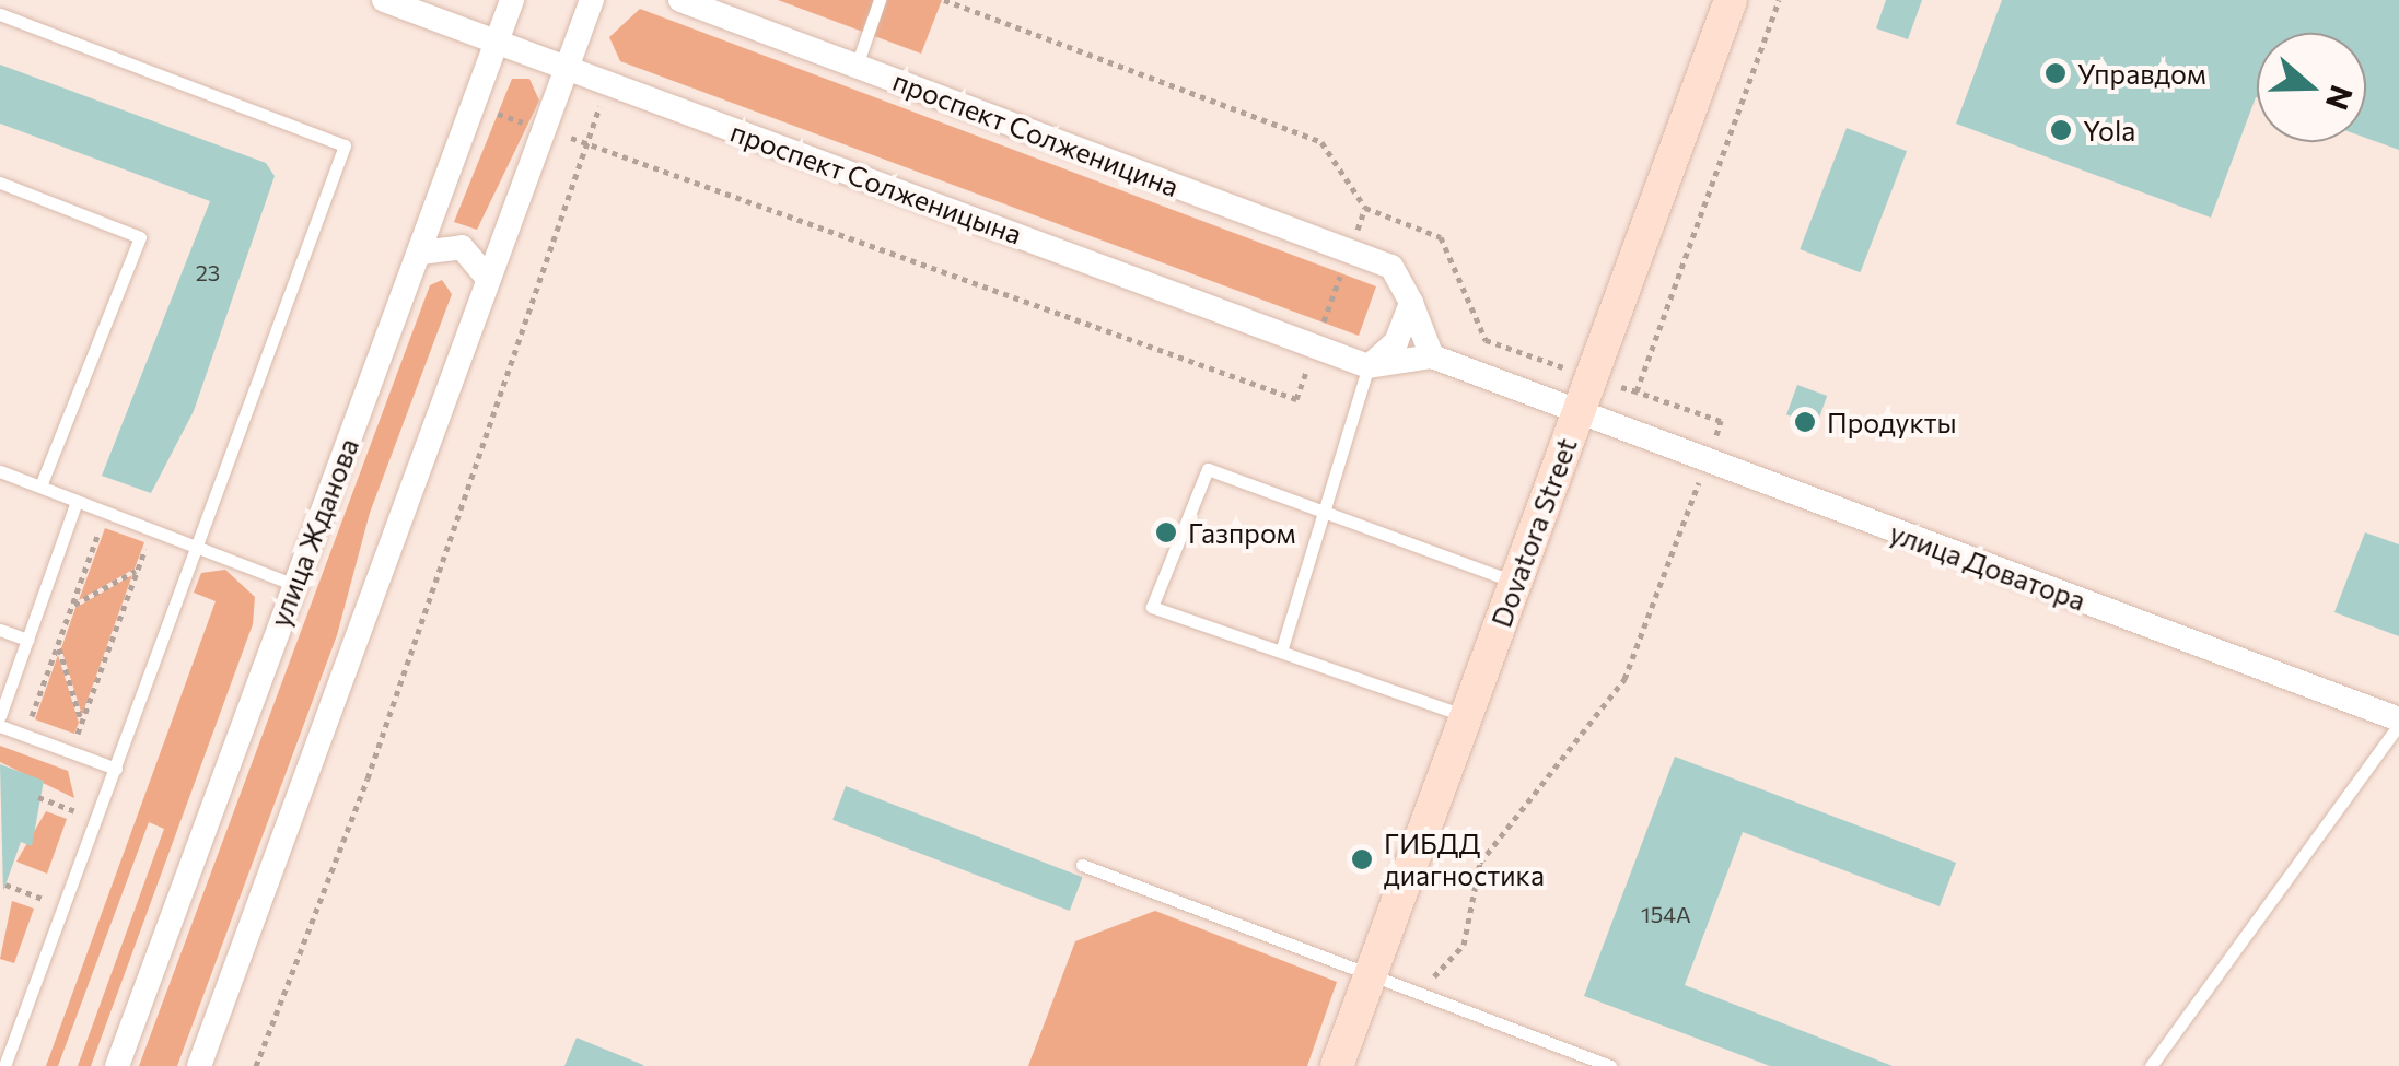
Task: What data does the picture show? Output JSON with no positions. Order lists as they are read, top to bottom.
{
  "streets": {
    "street": [
      "проспект Солженицина",
      "проспект Солженицына",
      "улица Жданова",
      "Dovatora Street",
      "улица Доватора"
    ]
  },
  "crossings": [
    ["проспект Солженицына", "улица Жданова"],
    ["Dovatora Street", "улица Доватора"]
  ],
  "places": [
    "Управдом",
    "Yola",
    "Продукты",
    "Газпром",
    "ГИБДД диагностика"
  ],
  "house_numbers": ["23", "154А"],
  "north": "right"
}
